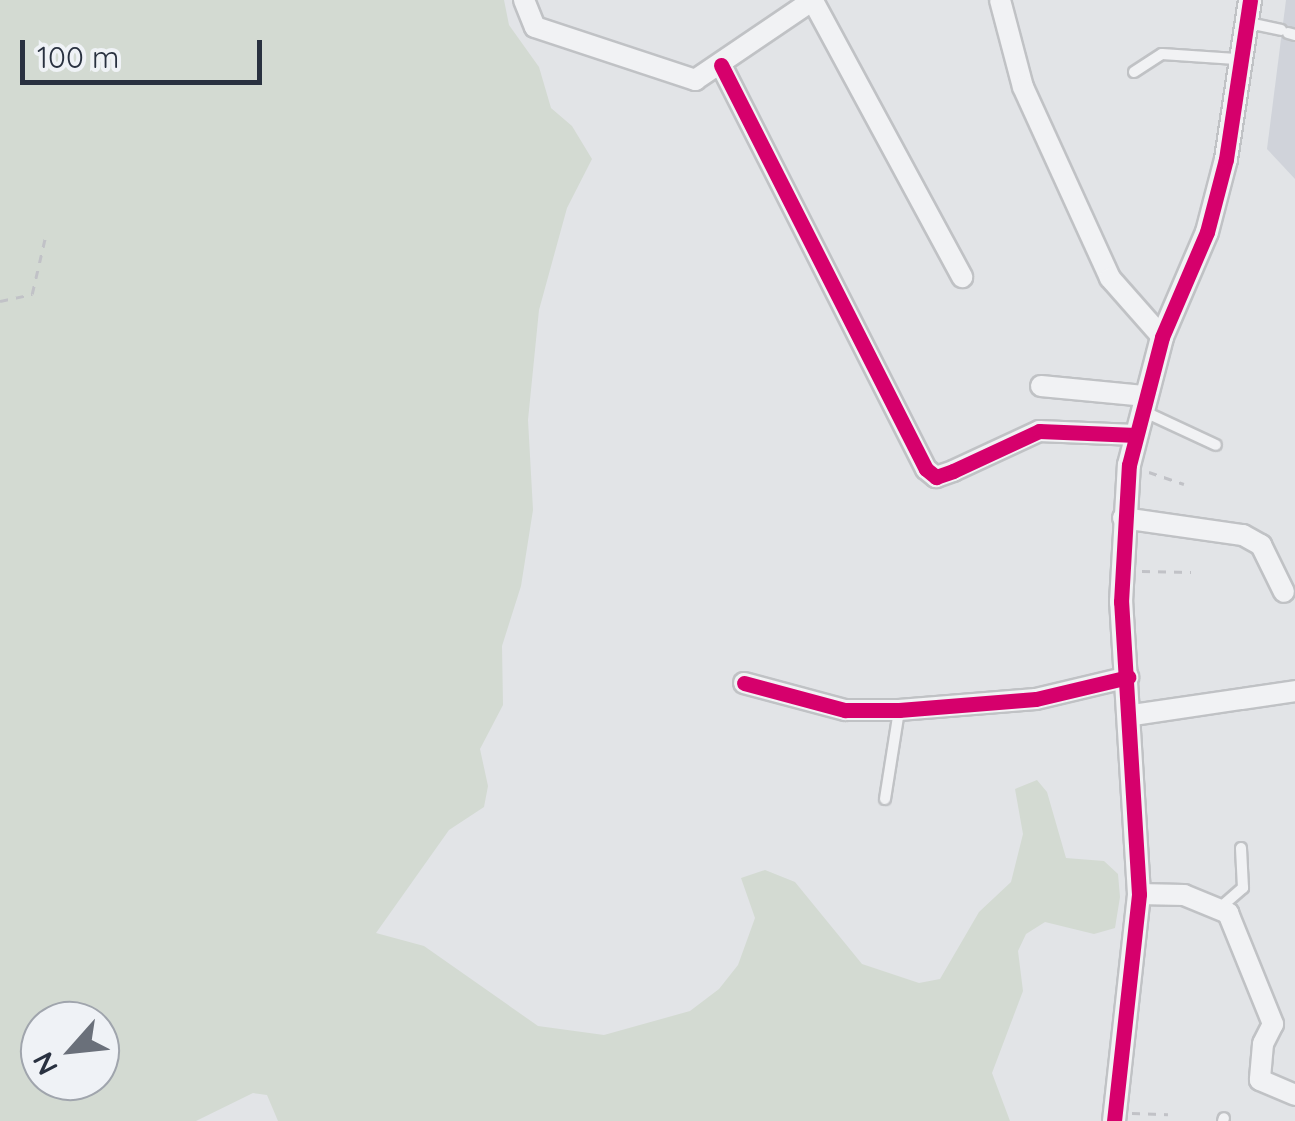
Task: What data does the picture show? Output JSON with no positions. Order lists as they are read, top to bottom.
{
  "scale_bar": "100 m",
  "north": "bottom left"
}
